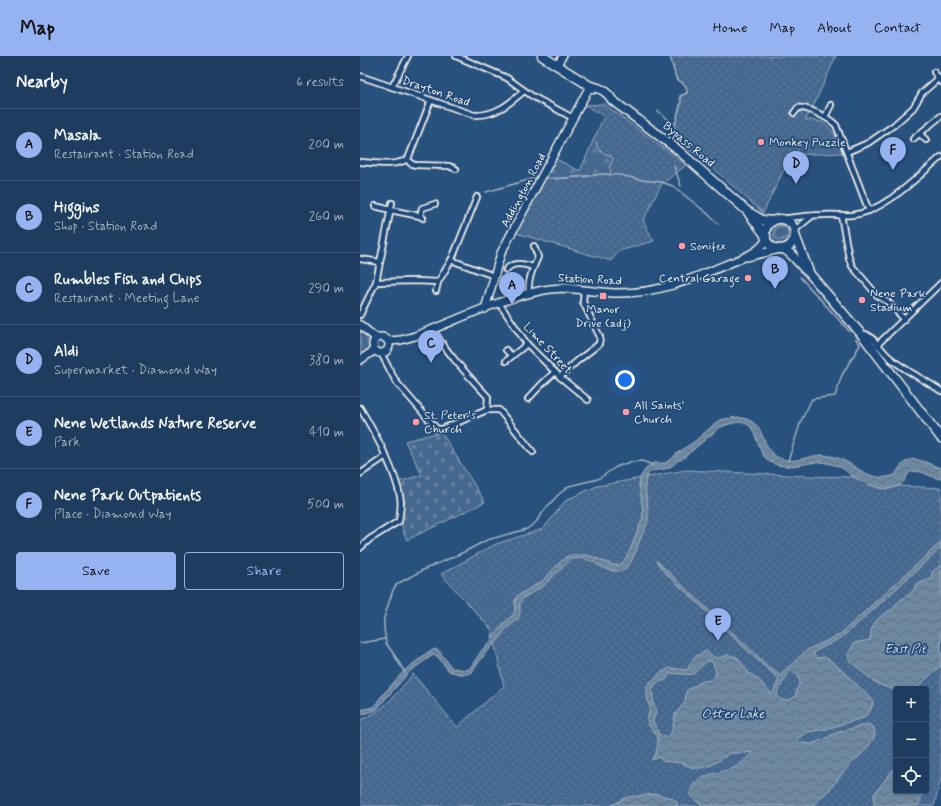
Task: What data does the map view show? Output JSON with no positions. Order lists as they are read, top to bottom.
{
  "streets": {
    "highway": ["Bypass Road"],
    "main road": ["Addington Road", "Station Road"],
    "street": ["Drayton Road", "Lime Street"]
  },
  "crossings": [
    ["Bypass Road", "Addington Road"],
    ["Bypass Road", "Station Road"],
    ["Addington Road", "Station Road"],
    ["Station Road", "Lime Street"]
  ],
  "water": ["East Pit", "Otter Lake"],
  "places": {
    "other": [
      "Monkey Puzzle",
      "Sonifex",
      "Central Garage",
      "Nene Park Stadium",
      "All Saints' Church",
      "St. Peter's Church"
    ],
    "transit": ["Manor Drive (adj)"]
  },
  "page": {
    "header": "Map",
    "nav": [
      "Home",
      "Map",
      "About",
      "Contact"
    ],
    "heading": ["Nearby", "6 results"],
    "list": [
      {
        "mark": "A",
        "name": "Masala",
        "note": "Restaurant · Station Road",
        "value": "200 m"
      },
      {
        "mark": "B",
        "name": "Higgins",
        "note": "Shop · Station Road",
        "value": "260 m"
      },
      {
        "mark": "C",
        "name": "Rumbles Fish and Chips",
        "note": "Restaurant · Meeting Lane",
        "value": "290 m"
      },
      {
        "mark": "D",
        "name": "Aldi",
        "note": "Supermarket · Diamond Way",
        "value": "380 m"
      },
      {
        "mark": "E",
        "name": "Nene Wetlands Nature Reserve",
        "note": "Park",
        "value": "410 m"
      },
      {
        "mark": "F",
        "name": "Nene Park Outpatients",
        "note": "Place · Diamond Way",
        "value": "500 m"
      }
    ],
    "pins": [
      "F",
      "D",
      "B",
      "A",
      "C",
      "E"
    ],
    "buttons": ["Save", "Share"],
    "map_buttons": ["+", "−"]
  }
}
